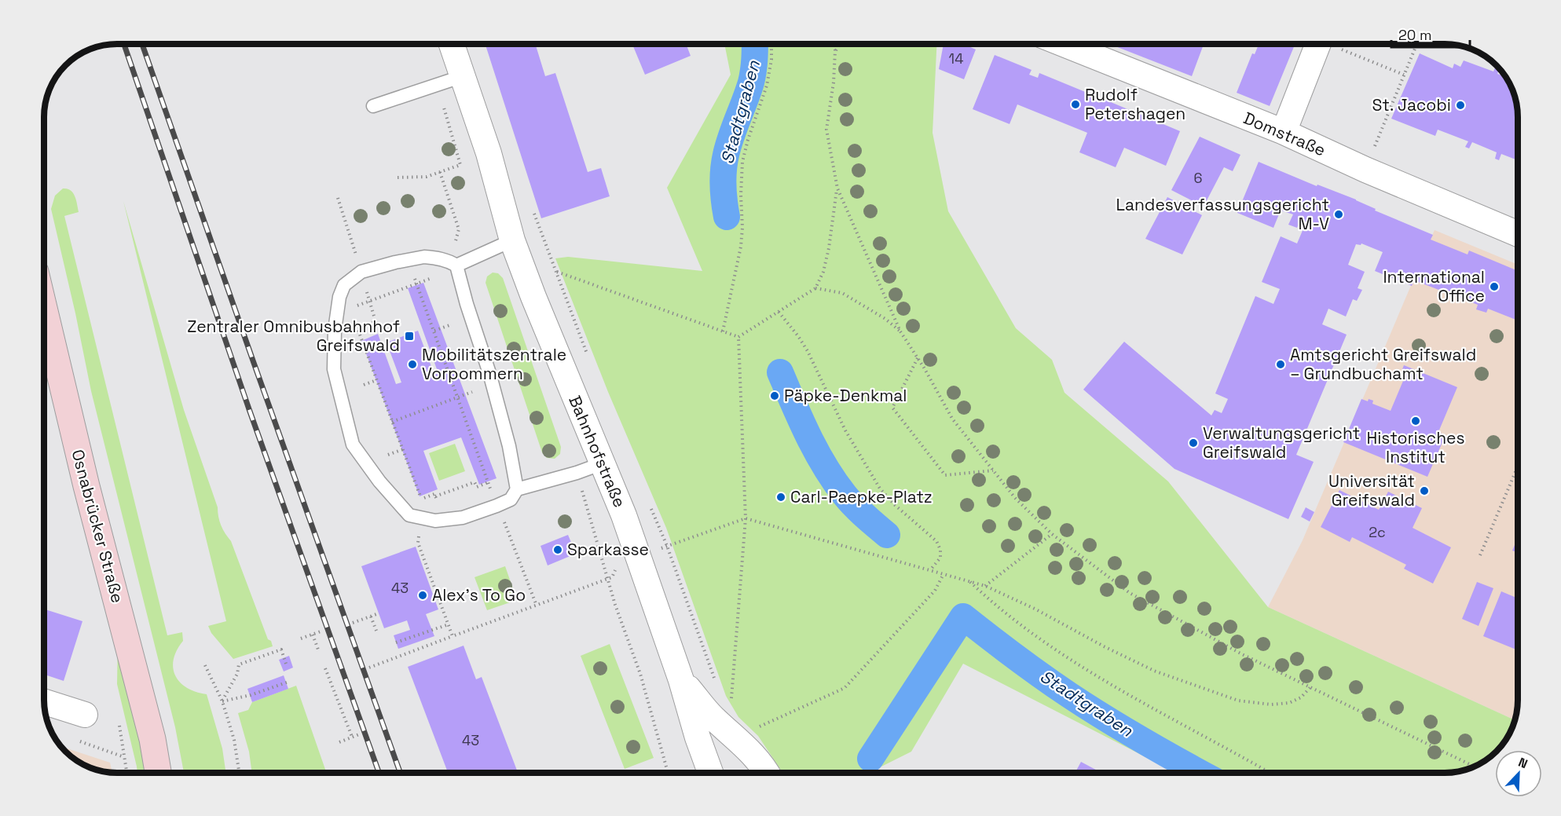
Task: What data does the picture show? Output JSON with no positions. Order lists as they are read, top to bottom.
{
  "streets": {
    "main road": ["Osnabrücker Straße"],
    "street": ["Domstraße", "Bahnhofstraße"]
  },
  "water": ["Stadtgraben"],
  "places": {
    "other": [
      "Rudolf Petershagen",
      "St. Jacobi",
      "Landesverfassungsgericht M-V",
      "International Office",
      "Mobilitätszentrale Vorpommern",
      "Amtsgericht Greifswald – Grundbuchamt",
      "Päpke-Denkmal",
      "Historisches Institut",
      "Verwaltungsgericht Greifswald",
      "Universität Greifswald",
      "Carl-Paepke-Platz",
      "Sparkasse",
      "Alex's To Go"
    ],
    "transit": ["Zentraler Omnibusbahnhof Greifswald"]
  },
  "house_numbers": [
    "14",
    "6",
    "2c",
    "43",
    "43"
  ],
  "scale_bar": "20 m",
  "north": "top right"
}
